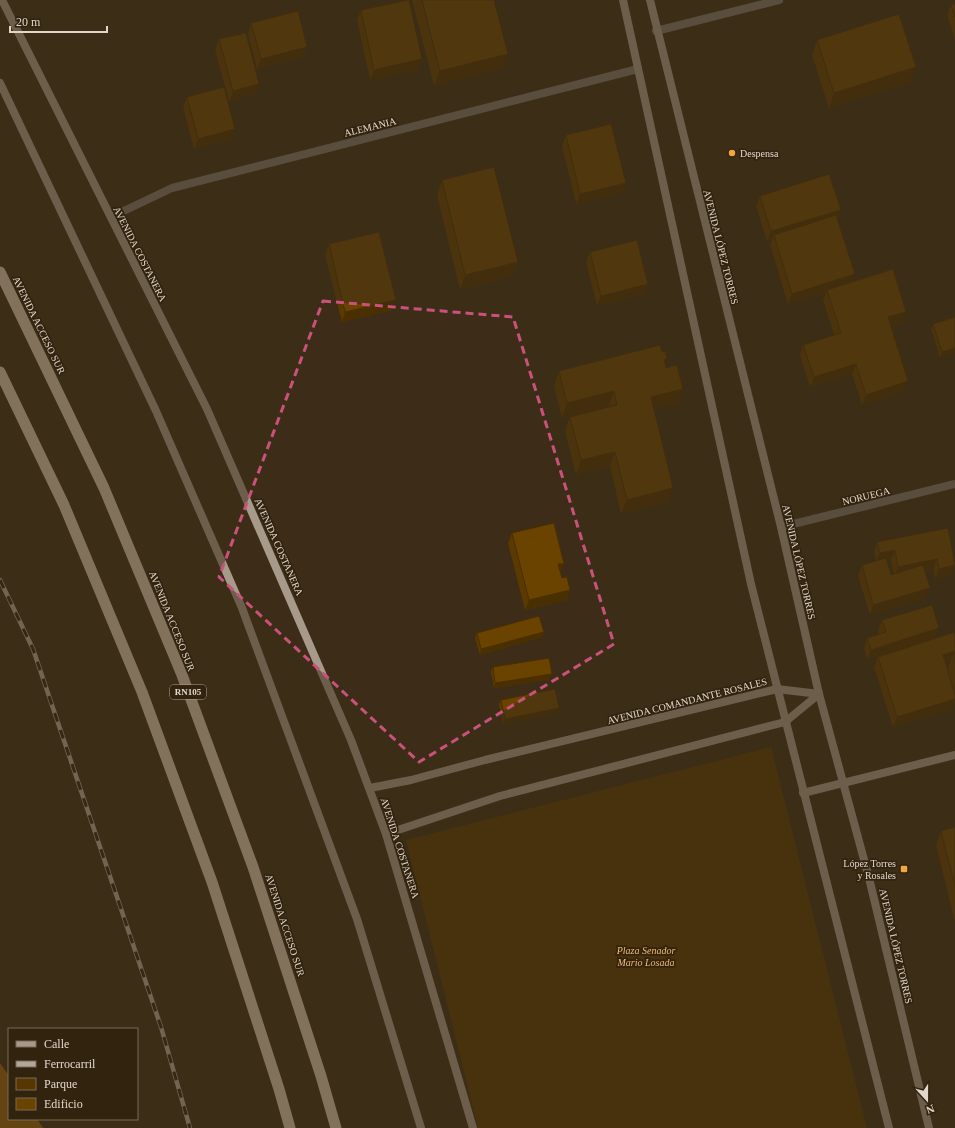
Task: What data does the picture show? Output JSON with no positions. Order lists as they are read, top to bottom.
{
  "streets": {
    "highway": ["AVENIDA ACCESO SUR", "RN105"],
    "main road": ["AVENIDA LÓPEZ TORRES", "AVENIDA COSTANERA", "AVENIDA COMANDANTE ROSALES"],
    "street": ["ALEMANIA", "NORUEGA"]
  },
  "crossings": [
    ["ALEMANIA", "AVENIDA COSTANERA"],
    ["AVENIDA LÓPEZ TORRES", "NORUEGA"],
    ["AVENIDA LÓPEZ TORRES", "AVENIDA COMANDANTE ROSALES"],
    ["AVENIDA COSTANERA", "AVENIDA COMANDANTE ROSALES"]
  ],
  "parks": ["Plaza Senador Mario Losada"],
  "places": {
    "other": ["Despensa"],
    "transit": ["López Torres y Rosales"]
  },
  "legend": [
    "Calle",
    "Ferrocarril",
    "Parque",
    "Edificio"
  ],
  "scale_bar": "20 m",
  "north": "bottom"
}
